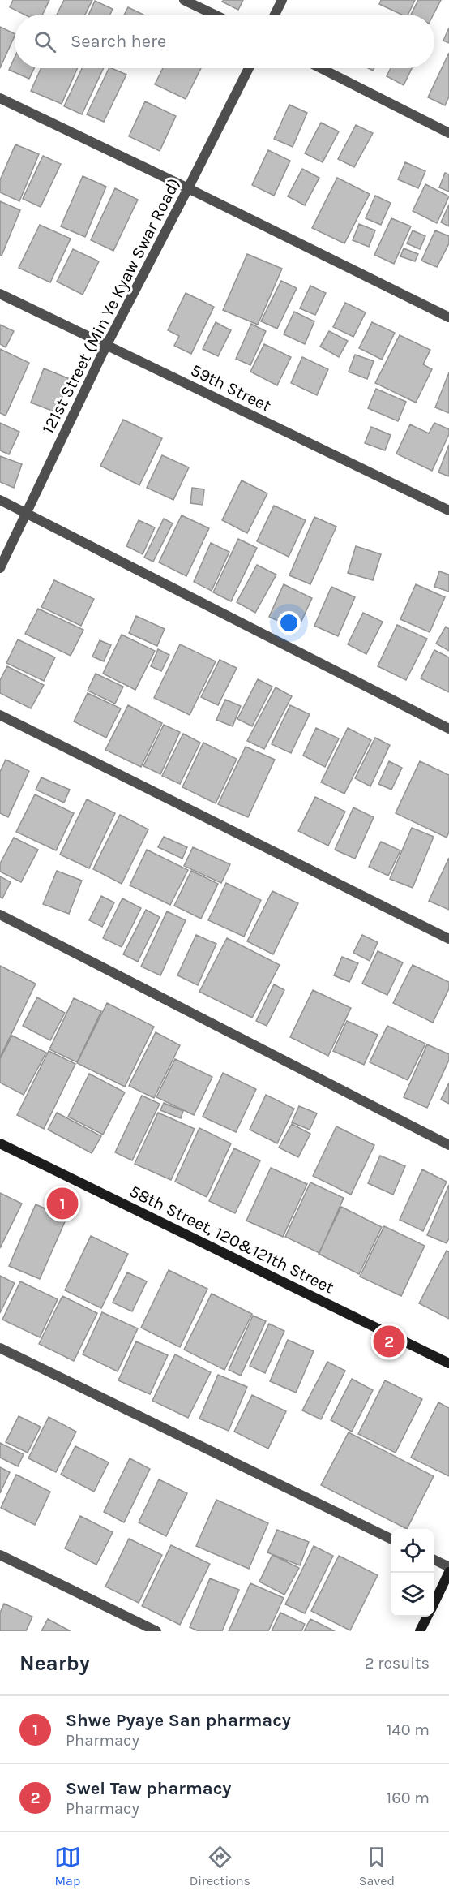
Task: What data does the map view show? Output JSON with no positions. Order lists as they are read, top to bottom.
{
  "streets": {
    "main road": ["58th Street, 120&121th Street"],
    "street": ["121st Street (Min Ye Kyaw Swar Road)", "59th Street"]
  },
  "crossings": [
    ["121st Street (Min Ye Kyaw Swar Road)", "59th Street"]
  ],
  "page": {
    "search": "Search here",
    "pins": ["1", "2"],
    "heading": ["Nearby", "2 results"],
    "list": [
      {
        "mark": "1",
        "name": "Shwe Pyaye San pharmacy",
        "note": "Pharmacy",
        "value": "140 m"
      },
      {
        "mark": "2",
        "name": "Swel Taw pharmacy",
        "note": "Pharmacy",
        "value": "160 m"
      }
    ],
    "nav": ["Map", "Directions", "Saved"]
  }
}
